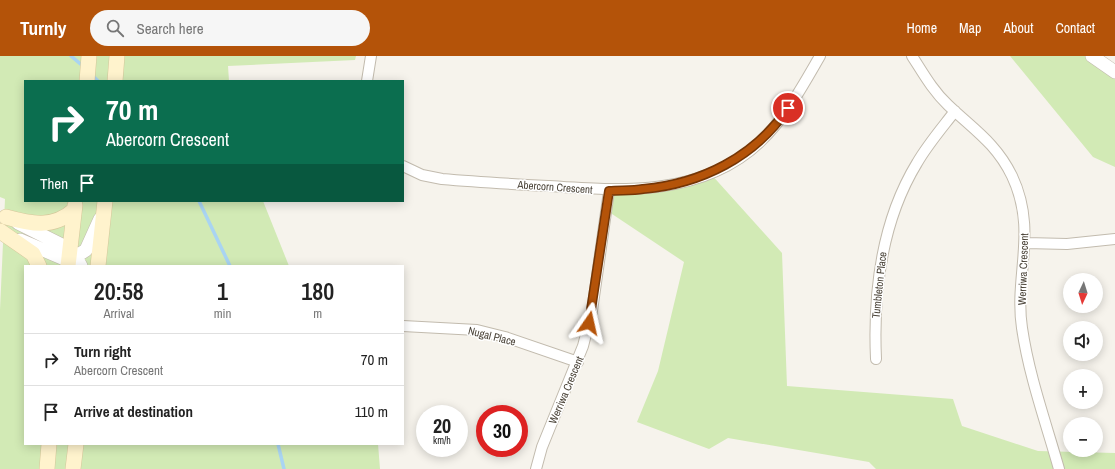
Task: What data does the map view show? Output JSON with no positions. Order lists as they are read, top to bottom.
{
  "streets": {
    "street": [
      "Abercorn Crescent",
      "Werriwa Crescent",
      "Tumbleton Place",
      "Nugal Place"
    ]
  },
  "crossings": [
    ["Abercorn Crescent", "Werriwa Crescent"],
    ["Werriwa Crescent", "Tumbleton Place"],
    ["Werriwa Crescent", "Nugal Place"]
  ],
  "north": "bottom",
  "page": {
    "header": "Turnly",
    "search": "Search here",
    "nav": [
      "Home",
      "Map",
      "About",
      "Contact"
    ],
    "turn": ["70 m", "Abercorn Crescent"],
    "then": "Then",
    "eta": [
      "20:58",
      "Arrival",
      "1",
      "min",
      "180",
      "m"
    ],
    "map_buttons": ["+", "−"],
    "list": [
      {
        "name": "Turn right",
        "note": "Abercorn Crescent",
        "value": "70 m"
      },
      {
        "name": "Arrive at destination",
        "value": "110 m"
      }
    ],
    "speed": "20 km/h",
    "limit": "30"
  }
}
